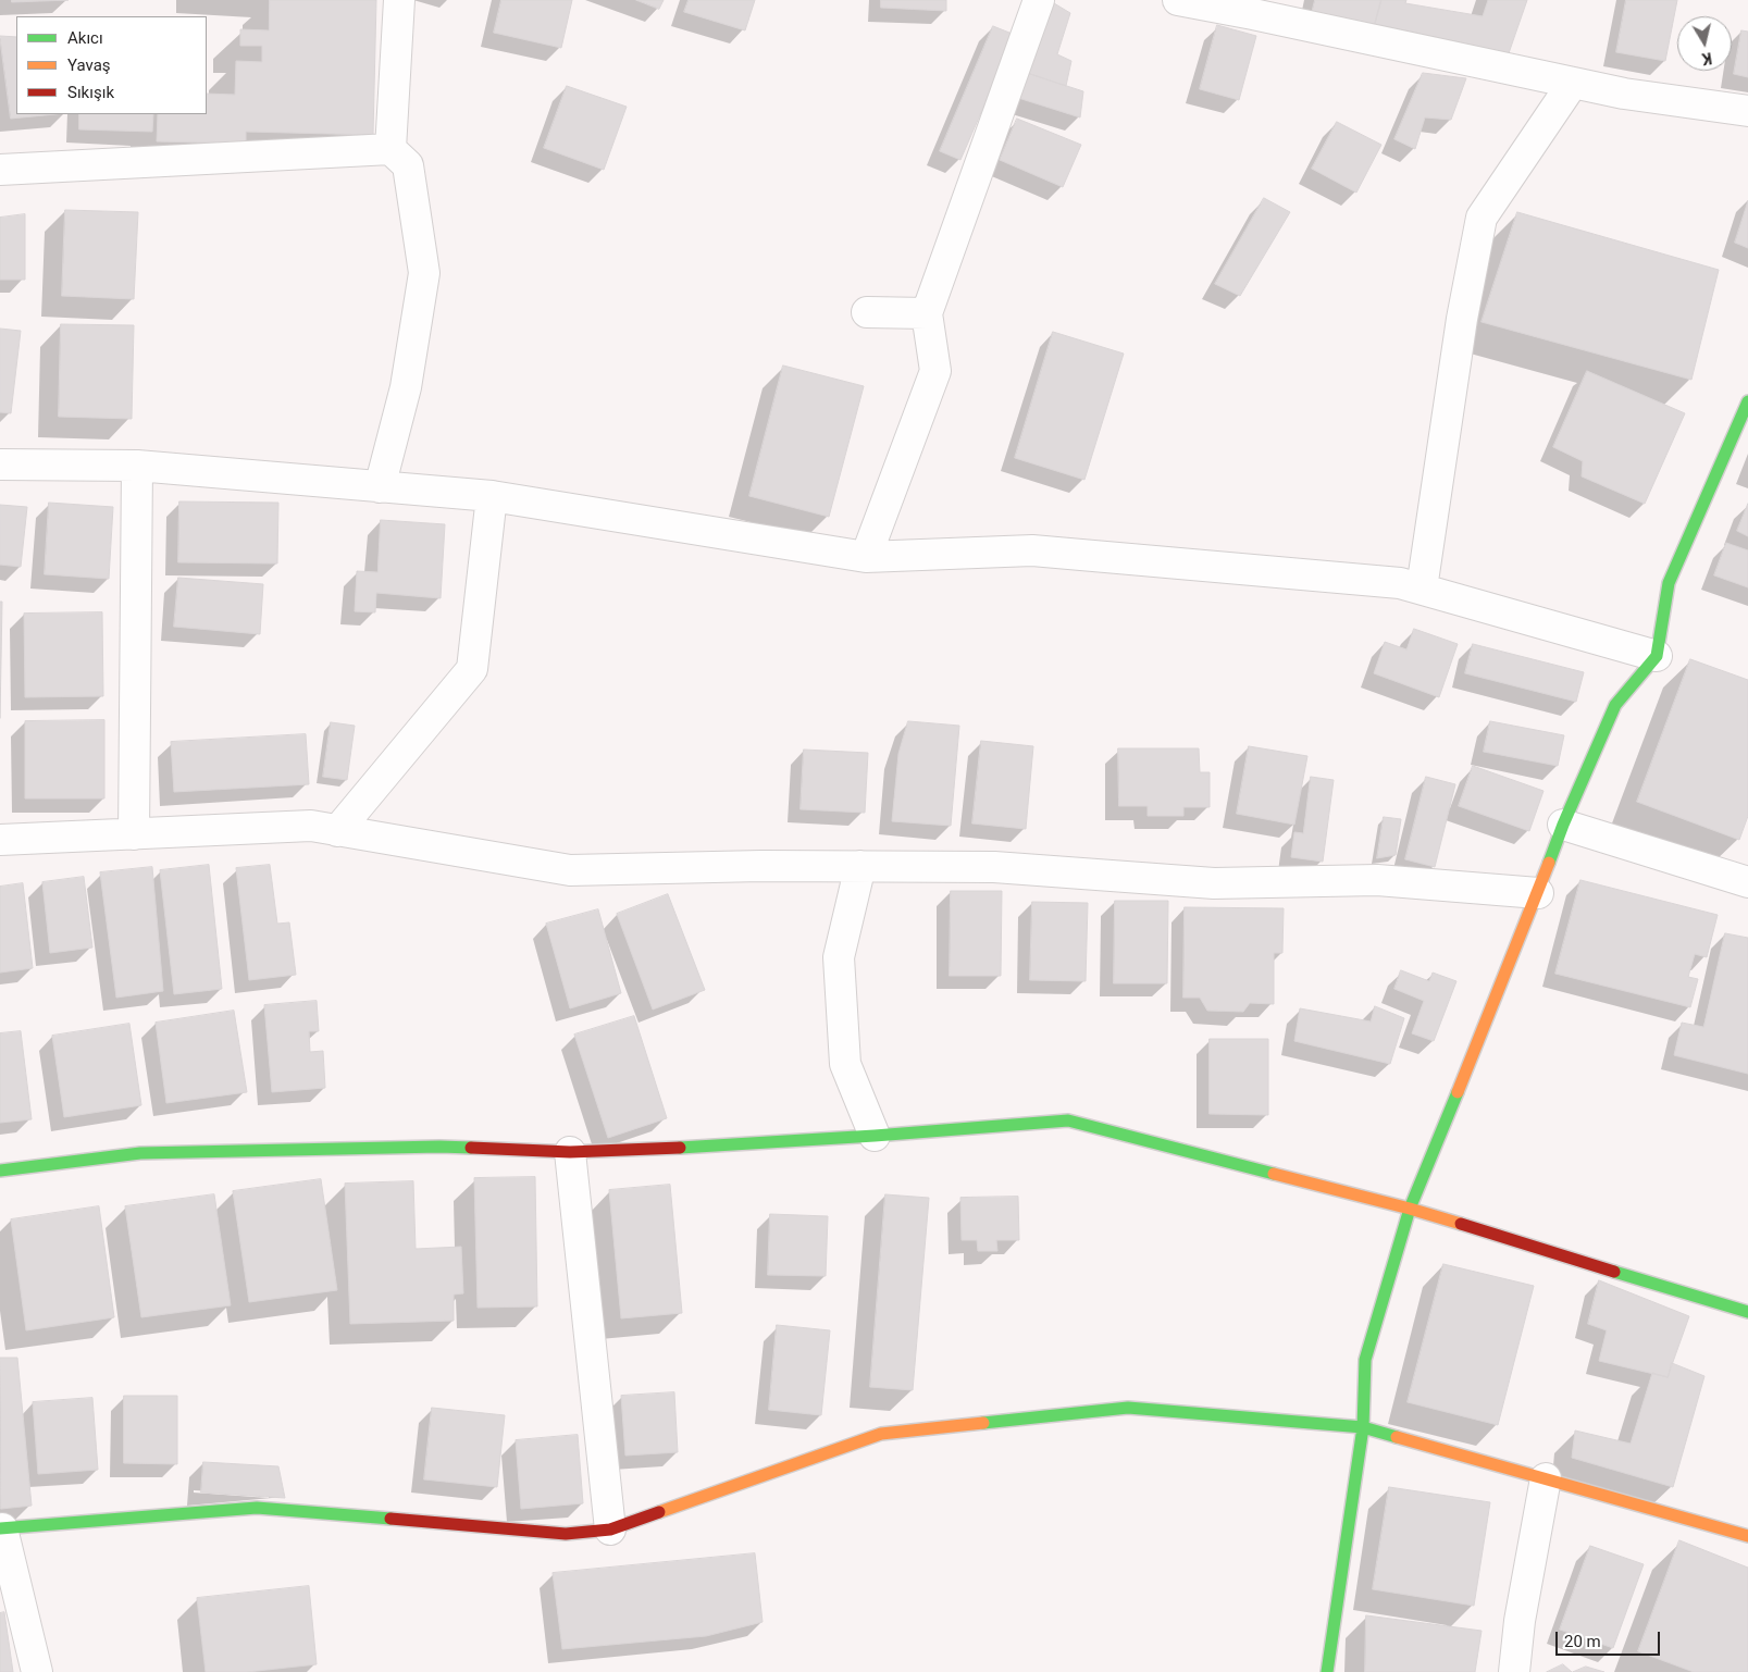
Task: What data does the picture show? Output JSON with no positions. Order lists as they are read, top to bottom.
{
  "legend": ["Akıcı", "Yavaş", "Sıkışık"],
  "scale_bar": "20 m",
  "north": "bottom"
}
